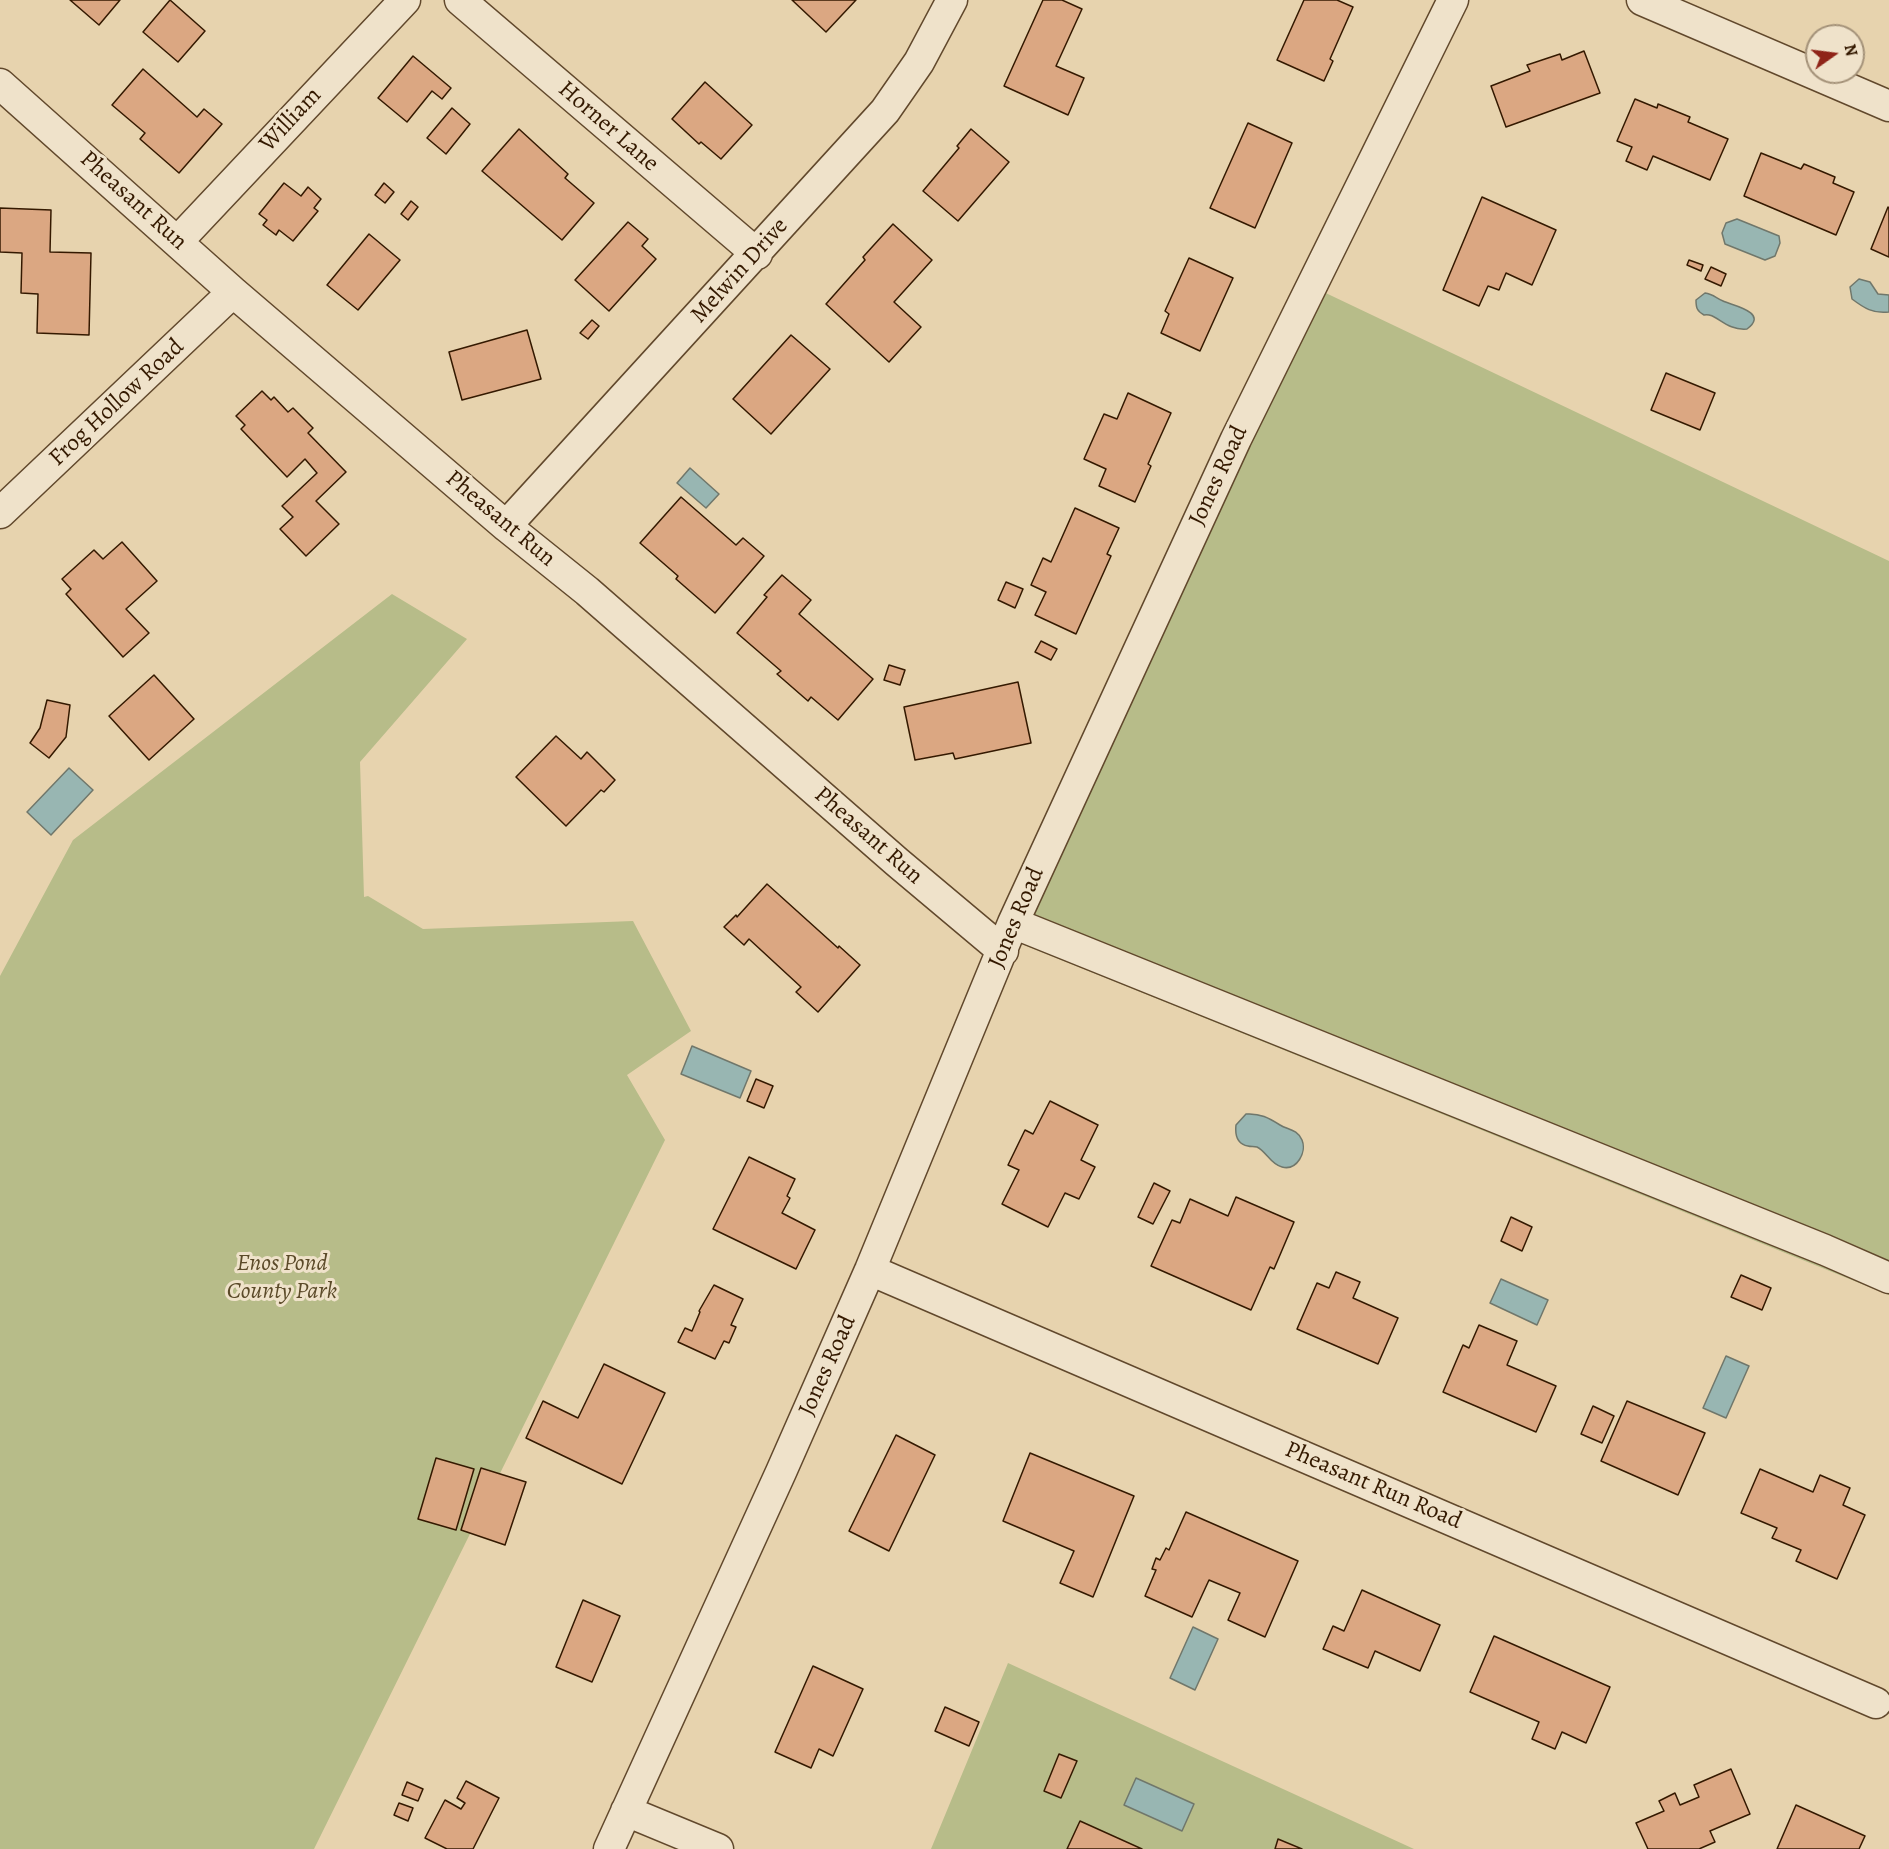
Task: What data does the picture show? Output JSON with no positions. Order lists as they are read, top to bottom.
{
  "streets": {
    "street": [
      "William",
      "Horner Lane",
      "Pheasant Run",
      "Melwin Drive",
      "Frog Hollow Road",
      "Jones Road",
      "Pheasant Run Road"
    ]
  },
  "crossings": [
    ["William", "Pheasant Run"],
    ["Horner Lane", "Melwin Drive"],
    ["Pheasant Run", "Melwin Drive"],
    ["Pheasant Run", "Frog Hollow Road"],
    ["Pheasant Run", "Jones Road"],
    ["Jones Road", "Pheasant Run Road"]
  ],
  "parks": ["Enos Pond County Park"],
  "north": "right"
}
